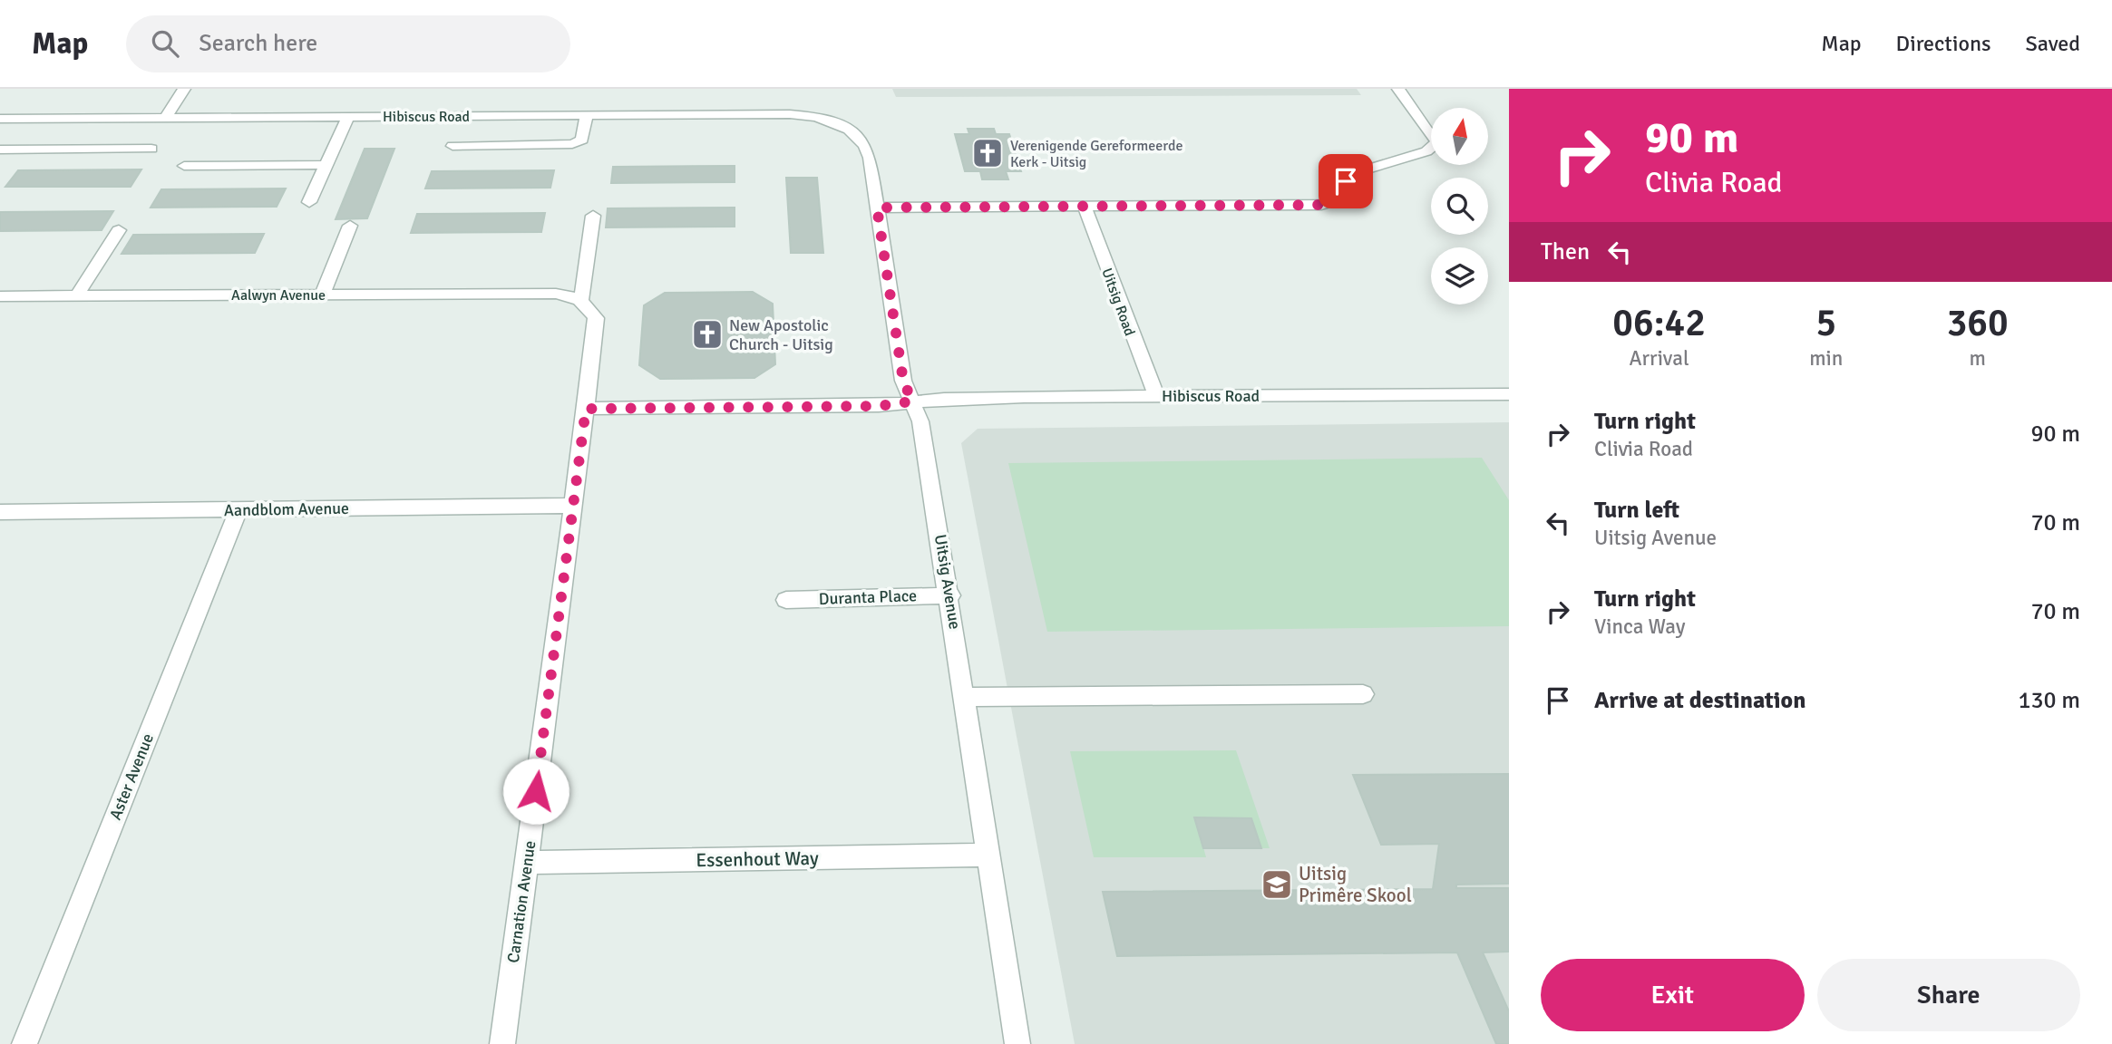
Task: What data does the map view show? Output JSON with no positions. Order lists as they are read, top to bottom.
{
  "streets": {
    "street": [
      "Hibiscus Road",
      "Aalwyn Avenue",
      "Uitsig Road",
      "Aandblom Avenue",
      "Uitsig Avenue",
      "Duranta Place",
      "Aster Avenue",
      "Essenhout Way",
      "Carnation Avenue"
    ]
  },
  "crossings": [
    ["Hibiscus Road", "Uitsig Road"],
    ["Hibiscus Road", "Uitsig Avenue"],
    ["Hibiscus Road", "Carnation Avenue"],
    ["Aalwyn Avenue", "Carnation Avenue"],
    ["Aandblom Avenue", "Aster Avenue"],
    ["Aandblom Avenue", "Carnation Avenue"],
    ["Uitsig Avenue", "Duranta Place"],
    ["Uitsig Avenue", "Essenhout Way"],
    ["Essenhout Way", "Carnation Avenue"]
  ],
  "places": {
    "church": ["Verenigende Gereformeerde Kerk - Uitsig", "New Apostolic Church - Uitsig"],
    "school or university": ["Uitsig Primêre Skool"]
  },
  "north": "top",
  "page": {
    "header": "Map",
    "search": "Search here",
    "nav": ["Map", "Directions", "Saved"],
    "turn": ["90 m", "Clivia Road"],
    "then": "Then",
    "eta": [
      "06:42",
      "Arrival",
      "5",
      "min",
      "360",
      "m"
    ],
    "list": [
      {
        "name": "Turn right",
        "note": "Clivia Road",
        "value": "90 m"
      },
      {
        "name": "Turn left",
        "note": "Uitsig Avenue",
        "value": "70 m"
      },
      {
        "name": "Turn right",
        "note": "Vinca Way",
        "value": "70 m"
      },
      {
        "name": "Arrive at destination",
        "value": "130 m"
      }
    ],
    "buttons": ["Exit", "Share"]
  }
}
